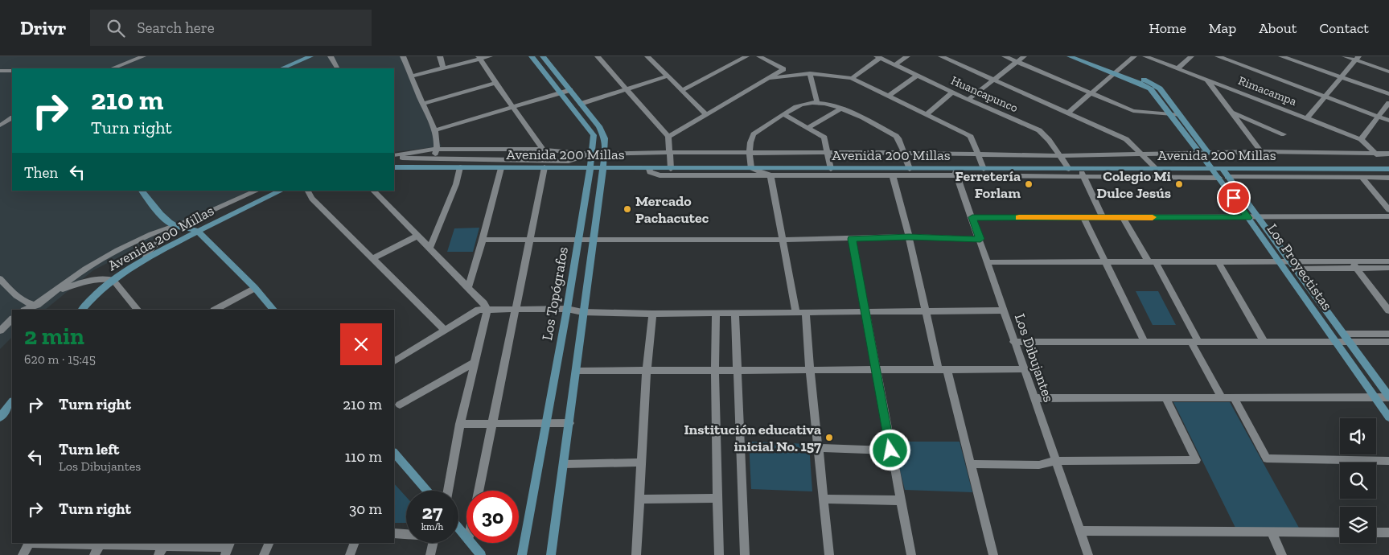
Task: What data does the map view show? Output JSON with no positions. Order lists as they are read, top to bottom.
{
  "streets": {
    "main road": ["Avenida 200 Millas", "Los Proyectistas", "Los Topógrafos"],
    "street": ["Rimacampa", "Huancapunco", "Los Dibujantes"]
  },
  "crossings": [
    ["Huancapunco", "Avenida 200 Millas"],
    ["Avenida 200 Millas", "Los Proyectistas"],
    ["Avenida 200 Millas", "Los Topógrafos"],
    ["Avenida 200 Millas", "Los Dibujantes"]
  ],
  "places": [
    "Ferretería Forlam",
    "Colegio Mi Dulce Jesús",
    "Mercado Pachacutec",
    "Institución educativa inicial No. 157"
  ],
  "page": {
    "header": "Drivr",
    "search": "Search here",
    "nav": [
      "Home",
      "Map",
      "About",
      "Contact"
    ],
    "turn": ["210 m", "Turn right"],
    "then": "Then",
    "heading": ["2 min", "620 m · 15:45"],
    "list": [
      {
        "name": "Turn right",
        "value": "210 m"
      },
      {
        "name": "Turn left",
        "note": "Los Dibujantes",
        "value": "110 m"
      },
      {
        "name": "Turn right",
        "value": "30 m"
      }
    ],
    "speed": "27 km/h",
    "limit": "30"
  }
}
